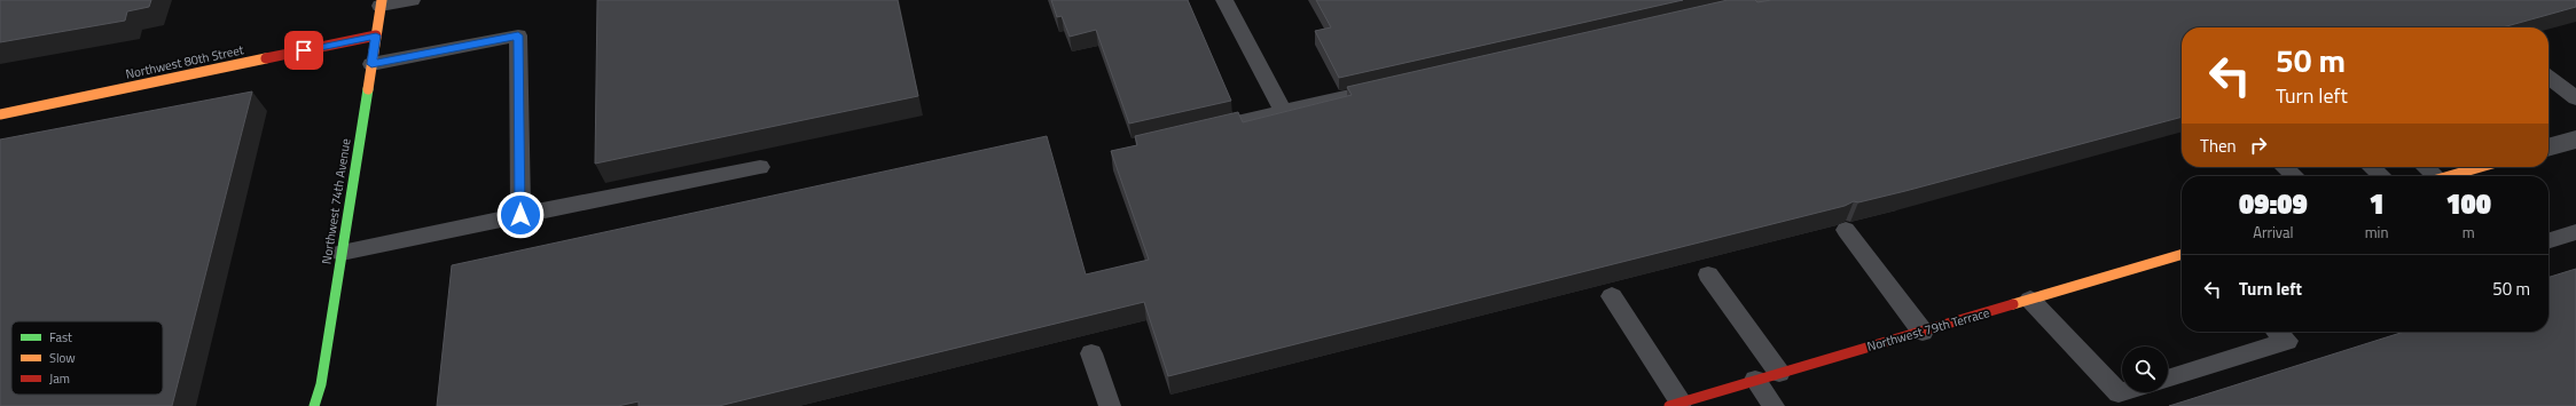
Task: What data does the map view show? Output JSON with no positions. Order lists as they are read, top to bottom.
{
  "streets": {
    "street": ["Northwest 80th Street", "Northwest 74th Avenue", "Northwest 79th Terrace"]
  },
  "crossings": [
    ["Northwest 80th Street", "Northwest 74th Avenue"]
  ],
  "legend": ["Fast", "Slow", "Jam"],
  "page": {
    "turn": ["50 m", "Turn left"],
    "then": "Then",
    "eta": [
      "09:09",
      "Arrival",
      "1",
      "min",
      "100",
      "m"
    ],
    "list": [
      {
        "name": "Turn left",
        "value": "50 m"
      }
    ]
  }
}
